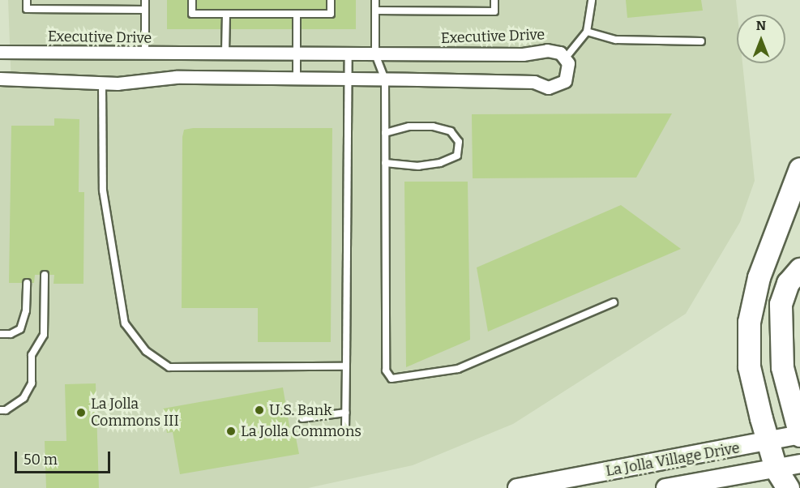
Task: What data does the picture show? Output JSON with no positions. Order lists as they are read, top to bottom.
{
  "streets": {
    "main road": ["La Jolla Village Drive"],
    "street": ["Executive Drive"]
  },
  "places": ["U.S. Bank", "La Jolla Commons III", "La Jolla Commons"],
  "scale_bar": "50 m",
  "north": "top"
}
